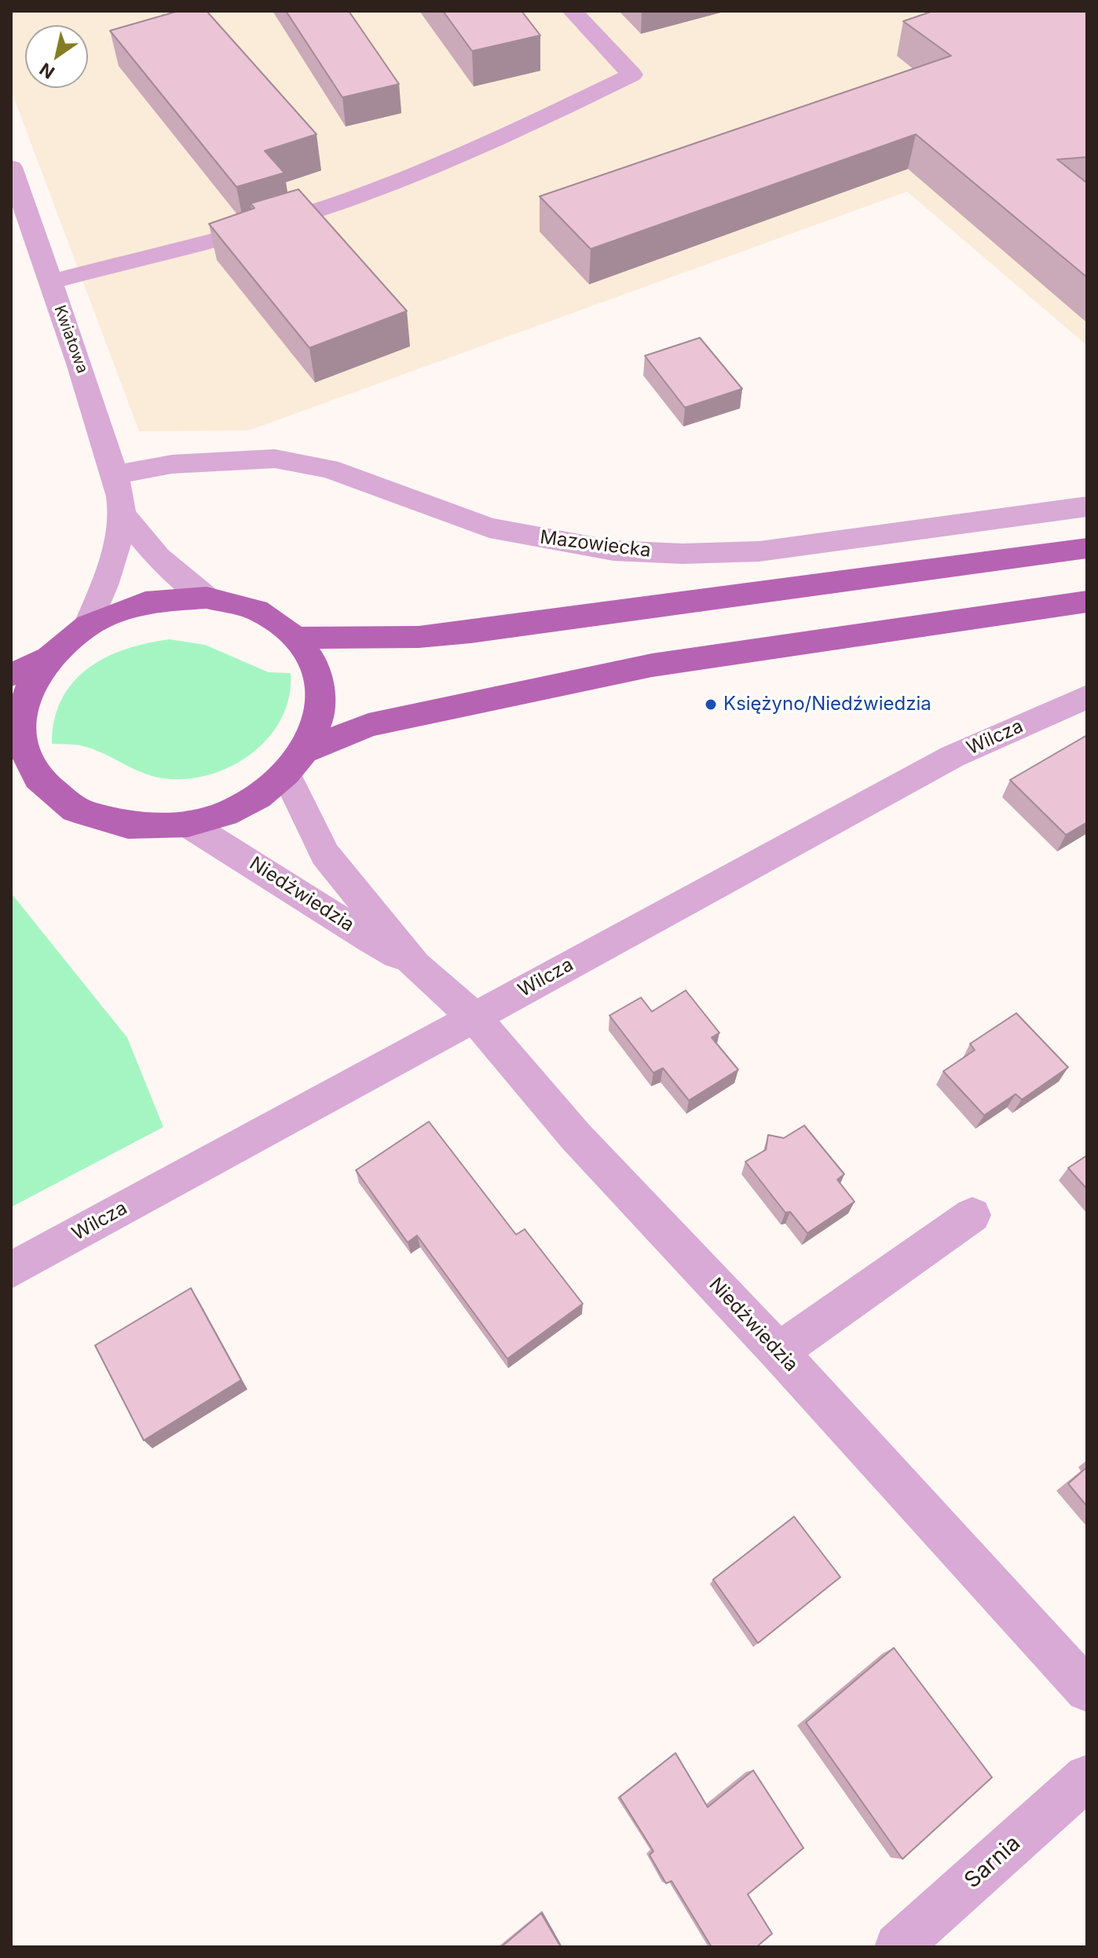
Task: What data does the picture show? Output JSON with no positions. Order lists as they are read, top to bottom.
{
  "streets": {
    "street": [
      "Kwiatowa",
      "Mazowiecka",
      "Wilcza",
      "Niedźwiedzia",
      "Sarnia"
    ]
  },
  "crossings": [
    ["Kwiatowa", "Mazowiecka"],
    ["Wilcza", "Niedźwiedzia"]
  ],
  "places": ["Księżyno/Niedźwiedzia"],
  "north": "bottom left"
}
